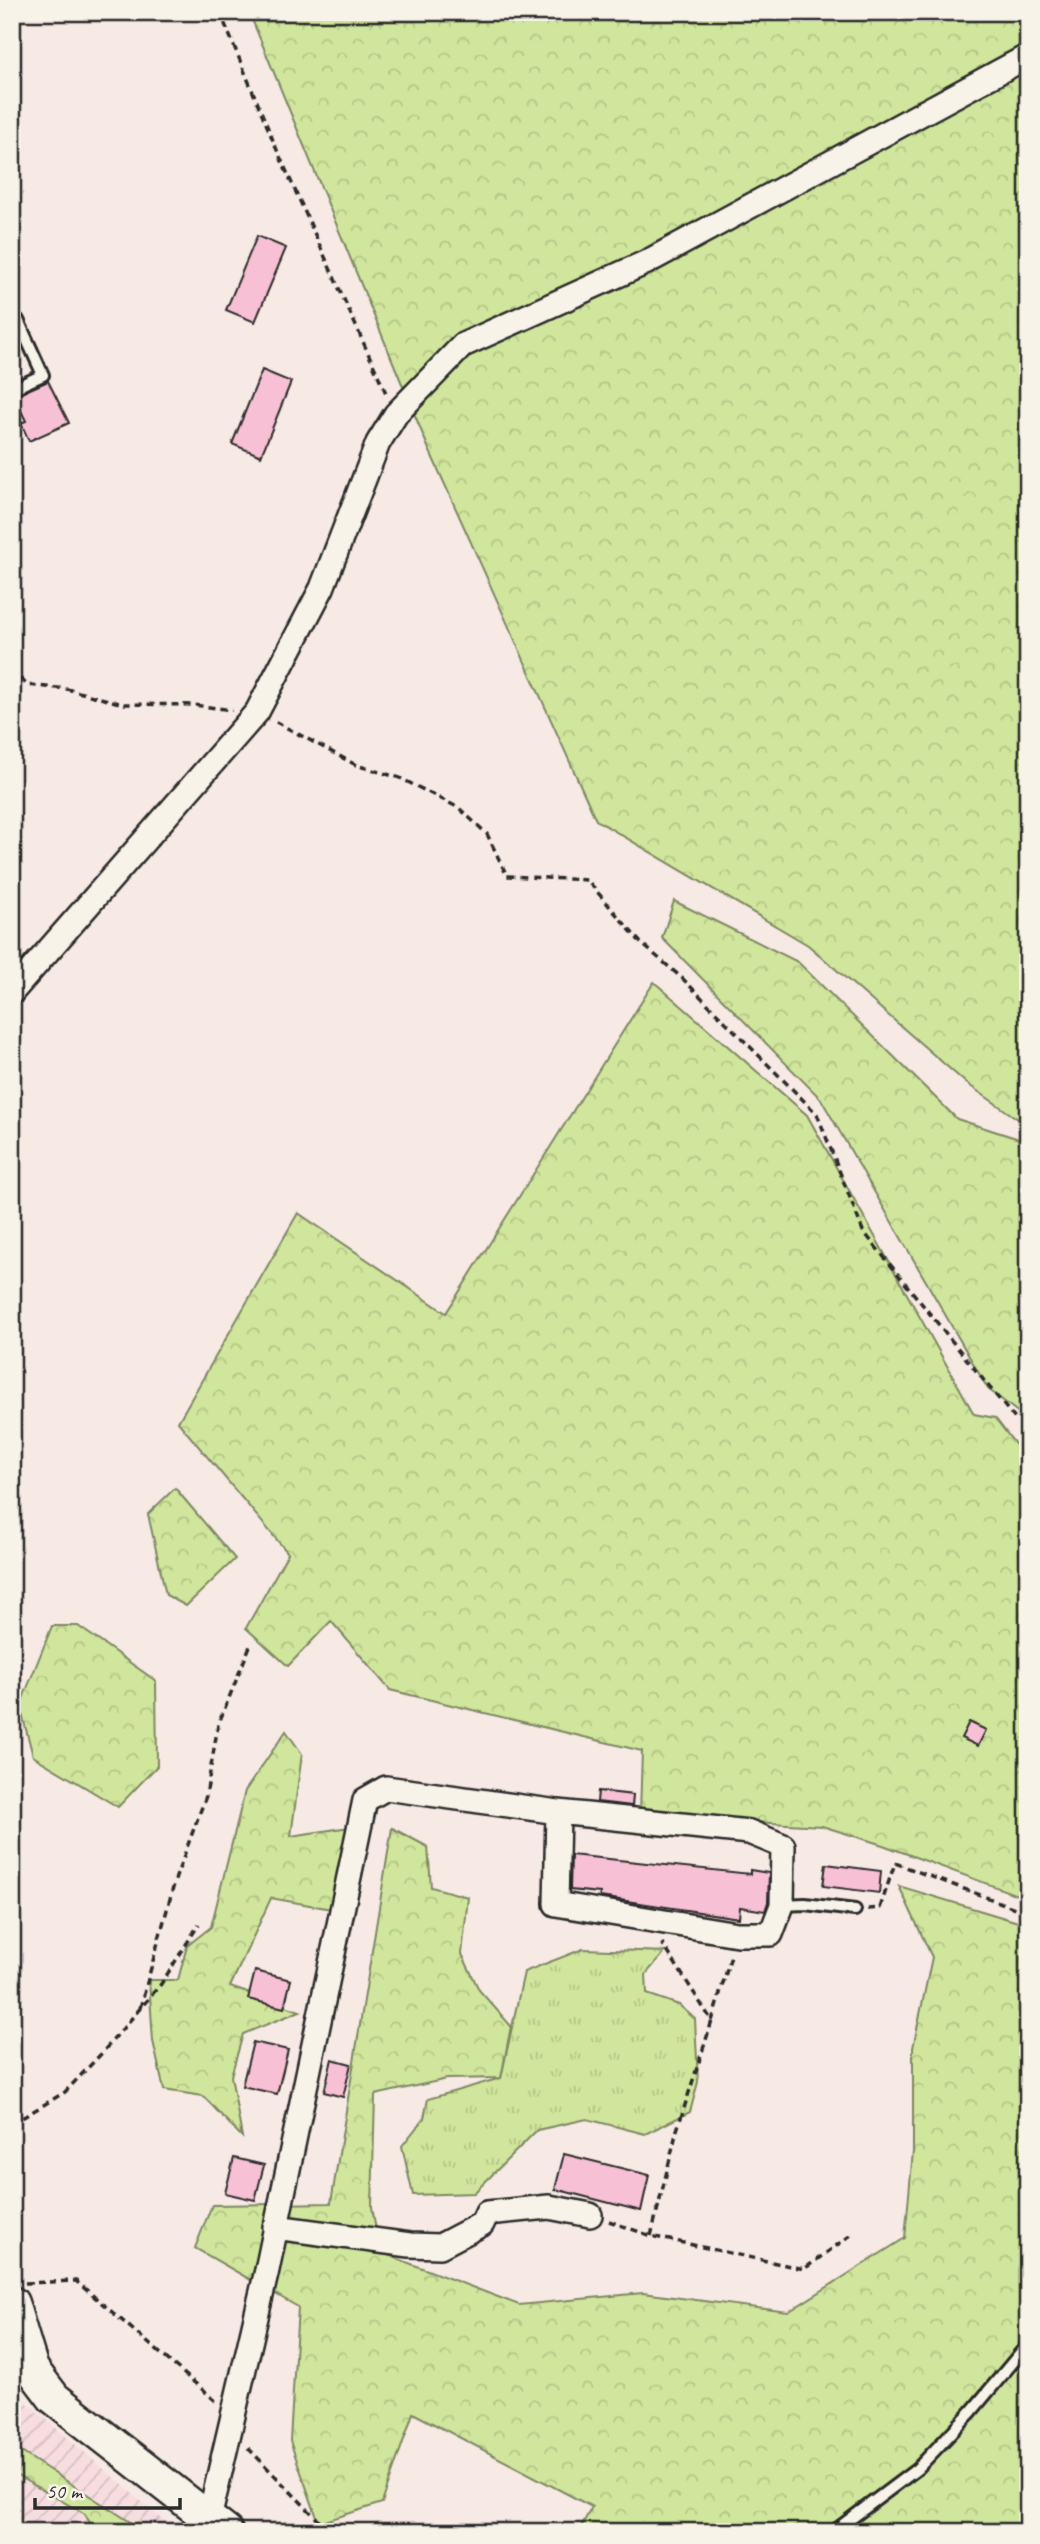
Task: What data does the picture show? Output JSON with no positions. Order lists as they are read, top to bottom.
{
  "scale_bar": "50 m"
}
